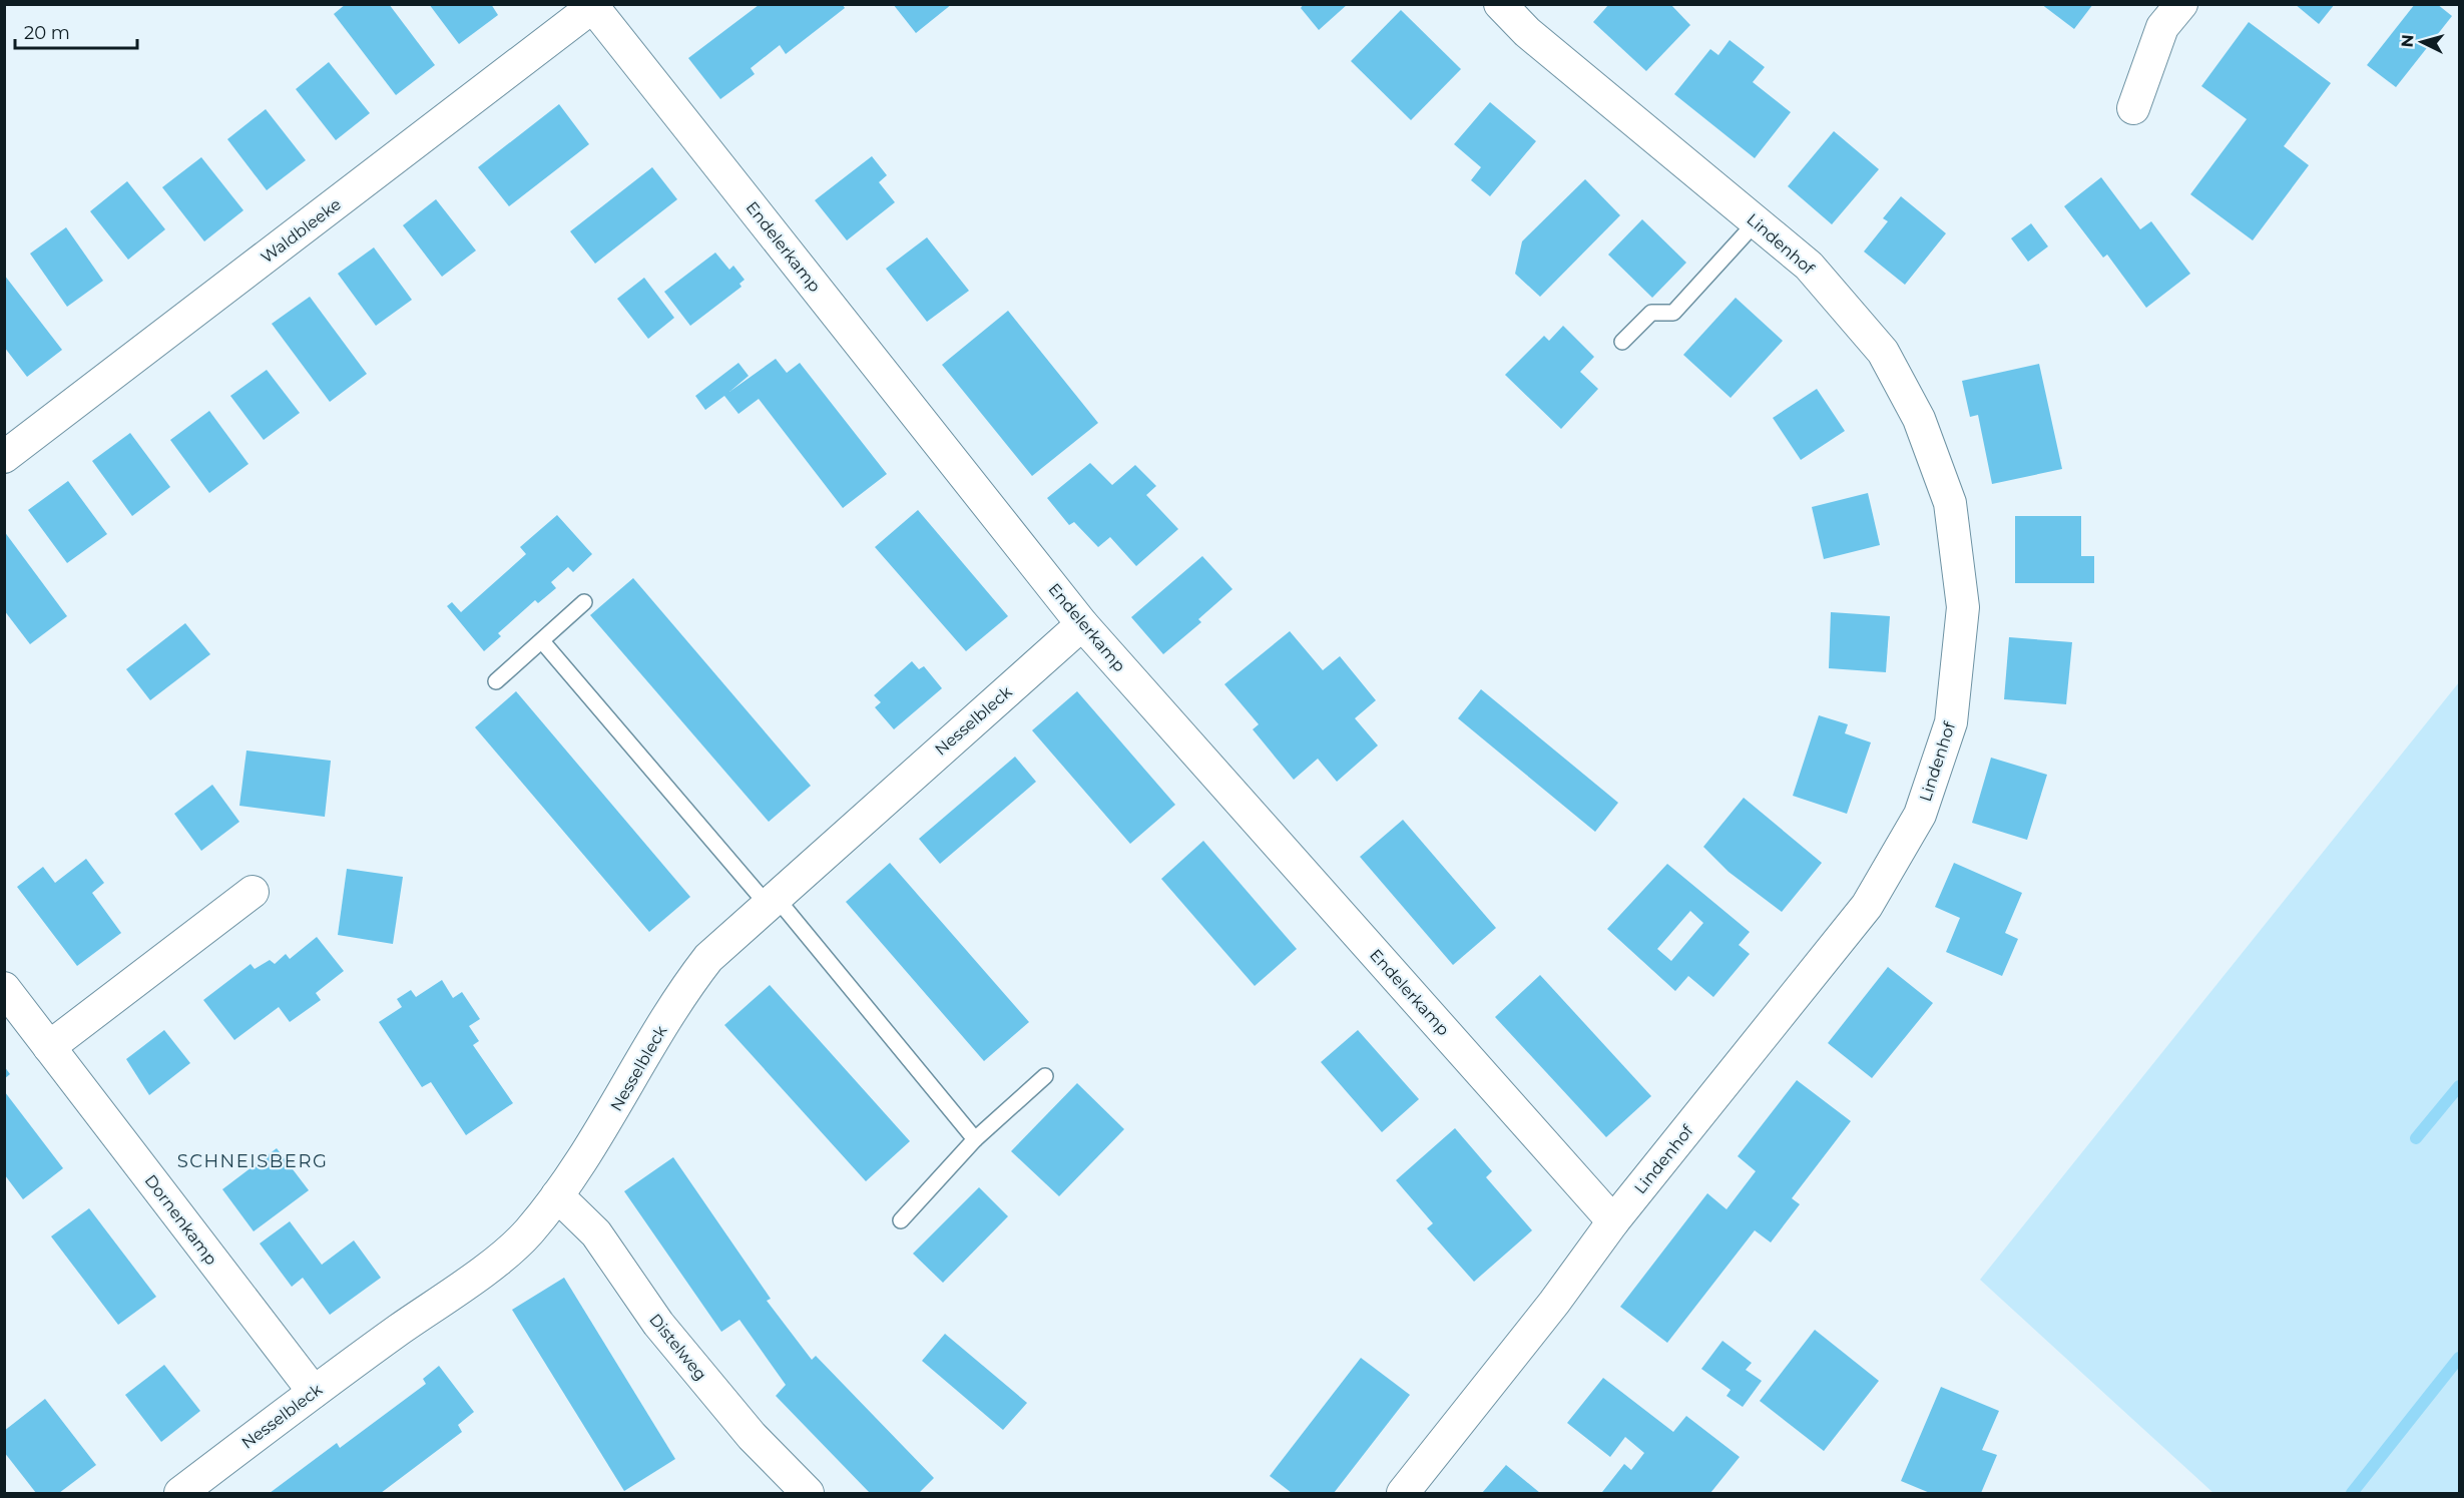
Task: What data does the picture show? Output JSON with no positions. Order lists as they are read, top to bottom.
{
  "streets": {
    "street": [
      "Waldbleeke",
      "Lindenhof",
      "Endelerkamp",
      "Nesselbleck",
      "Dornenkamp",
      "Distelweg"
    ]
  },
  "crossings": [
    ["Waldbleeke", "Endelerkamp"],
    ["Lindenhof", "Endelerkamp"],
    ["Endelerkamp", "Nesselbleck"],
    ["Nesselbleck", "Dornenkamp"],
    ["Nesselbleck", "Distelweg"]
  ],
  "districts": ["SCHNEISBERG"],
  "scale_bar": "20 m",
  "north": "left"
}
